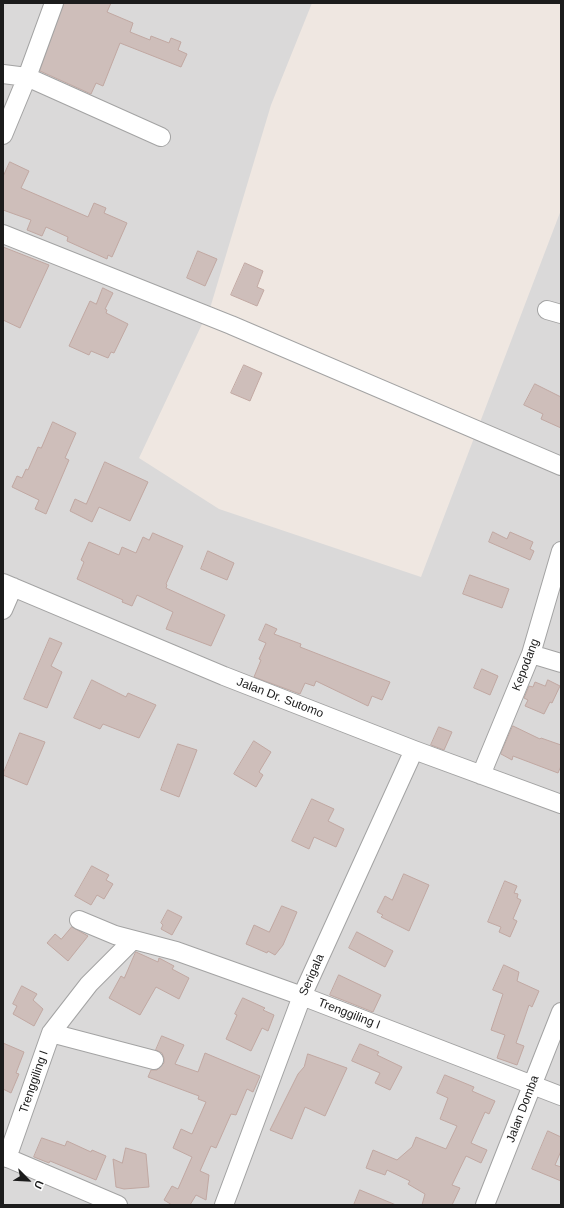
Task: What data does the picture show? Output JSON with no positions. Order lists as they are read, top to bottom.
{
  "streets": {
    "street": [
      "Kepodang",
      "Jalan Dr. Sutomo",
      "Serigala",
      "Trenggiling I",
      "Jalan Domba"
    ]
  },
  "crossings": [
    ["Kepodang", "Jalan Dr. Sutomo"],
    ["Jalan Dr. Sutomo", "Serigala"],
    ["Serigala", "Trenggiling I"],
    ["Trenggiling I", "Jalan Domba"]
  ],
  "north": "bottom right"
}
